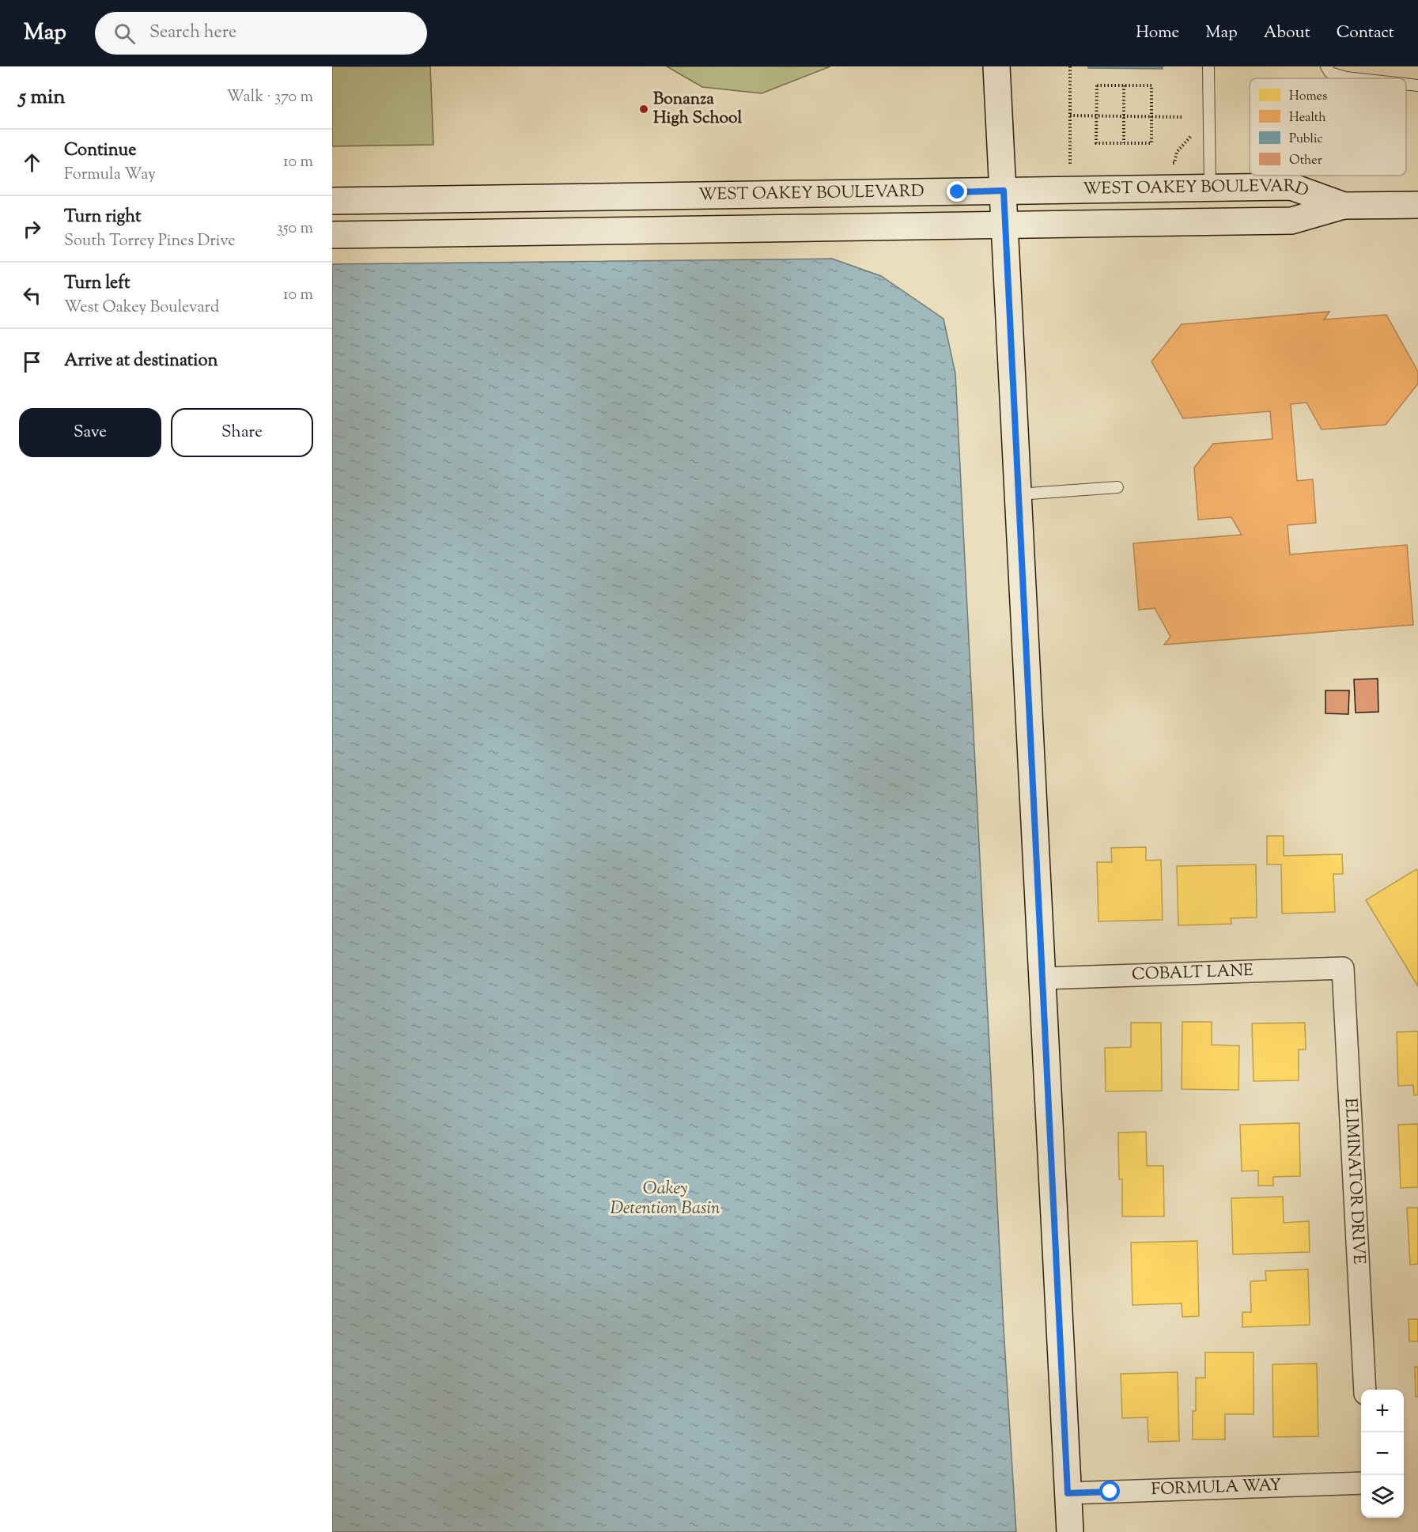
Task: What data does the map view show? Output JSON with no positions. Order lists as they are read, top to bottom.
{
  "streets": {
    "main road": ["WEST OAKEY BOULEVARD"],
    "street": ["COBALT LANE", "ELIMINATOR DRIVE", "FORMULA WAY"]
  },
  "crossings": [
    ["COBALT LANE", "ELIMINATOR DRIVE"]
  ],
  "water": ["Oakey Detention Basin"],
  "places": ["Bonanza High School"],
  "legend": [
    "Homes",
    "Health",
    "Public",
    "Other"
  ],
  "page": {
    "header": "Map",
    "search": "Search here",
    "nav": [
      "Home",
      "Map",
      "About",
      "Contact"
    ],
    "heading": ["5 min", "Walk · 370 m"],
    "list": [
      ["Continue", "Formula Way", "10 m"],
      ["Turn right", "South Torrey Pines Drive", "350 m"],
      ["Turn left", "West Oakey Boulevard", "10 m"],
      "Arrive at destination"
    ],
    "buttons": ["Save", "Share"],
    "map_buttons": ["+", "−"]
  }
}
